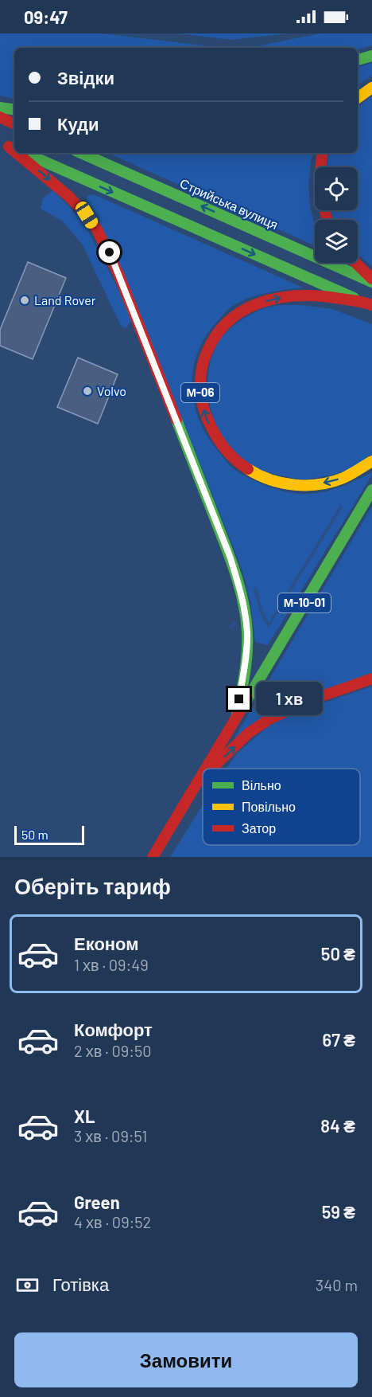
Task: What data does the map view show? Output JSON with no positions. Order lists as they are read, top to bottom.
{
  "streets": {
    "main road": ["Стрийська вулиця", "М-06", "М-10-01"]
  },
  "places": ["Land Rover", "Volvo"],
  "legend": ["Вільно", "Повільно", "Затор"],
  "scale_bar": "50 m",
  "page": {
    "status": "09:47",
    "banner": ["Звідки", "Куди"],
    "bubble": "1 хв",
    "scale": "50 m",
    "heading": "Оберіть тариф",
    "list": [
      {
        "name": "Економ",
        "note": "1 хв · 09:49",
        "value": "50 ₴"
      },
      {
        "name": "Комфорт",
        "note": "2 хв · 09:50",
        "value": "67 ₴"
      },
      {
        "name": "XL",
        "note": "3 хв · 09:51",
        "value": "84 ₴"
      },
      {
        "name": "Green",
        "note": "4 хв · 09:52",
        "value": "59 ₴"
      }
    ],
    "pay": ["Готівка", "340 m"],
    "buttons": "Замовити"
  }
}
